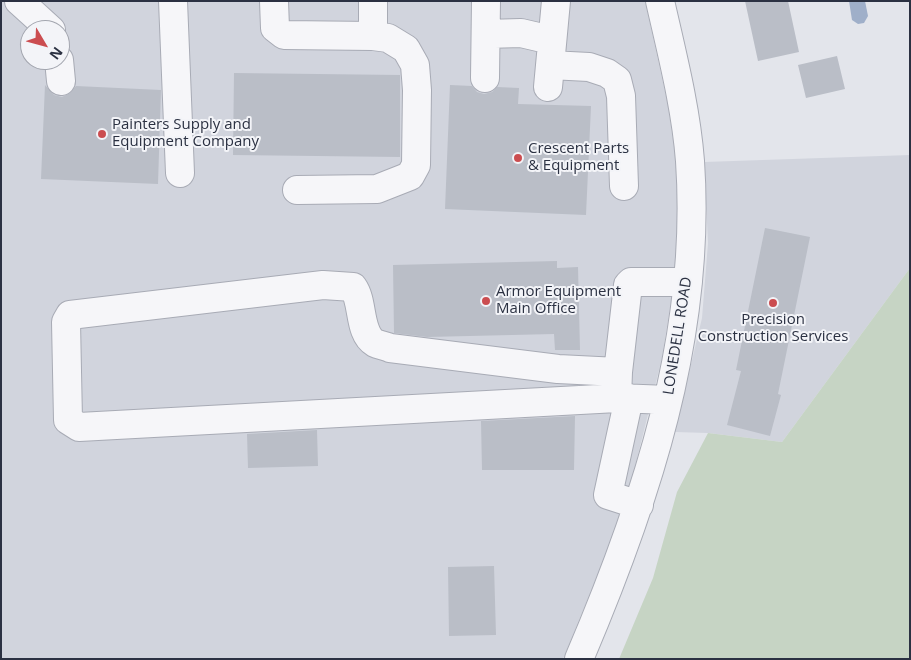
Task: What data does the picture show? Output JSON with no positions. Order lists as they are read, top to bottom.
{
  "streets": {
    "street": ["LONEDELL ROAD"]
  },
  "places": [
    "Painters Supply and Equipment Company",
    "Crescent Parts & Equipment",
    "Armor Equipment Main Office",
    "Precision Construction Services"
  ],
  "north": "bottom right"
}
